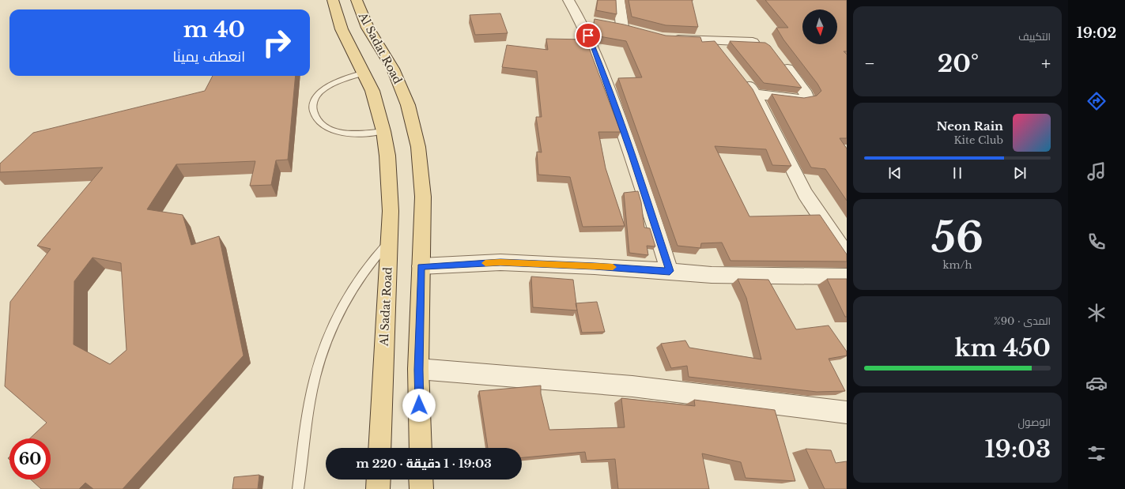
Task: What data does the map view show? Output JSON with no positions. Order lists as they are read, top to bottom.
{
  "streets": {
    "main road": ["Al Sadat Road"]
  },
  "north": "bottom",
  "page": {
    "tabs": "19:02",
    "tile": [
      "التكييف",
      ["56", "km/h"],
      ["المدى · 90%", "450 km"],
      ["الوصول", "19:03"]
    ],
    "turn": ["40 m", "انعطف يمينًا"],
    "heat": ["−", "20°", "+"],
    "song": ["Neon Rain", "Kite Club"],
    "limit": "60",
    "trip": "19:03 · 1 دقيقة · 220 m"
  }
}
